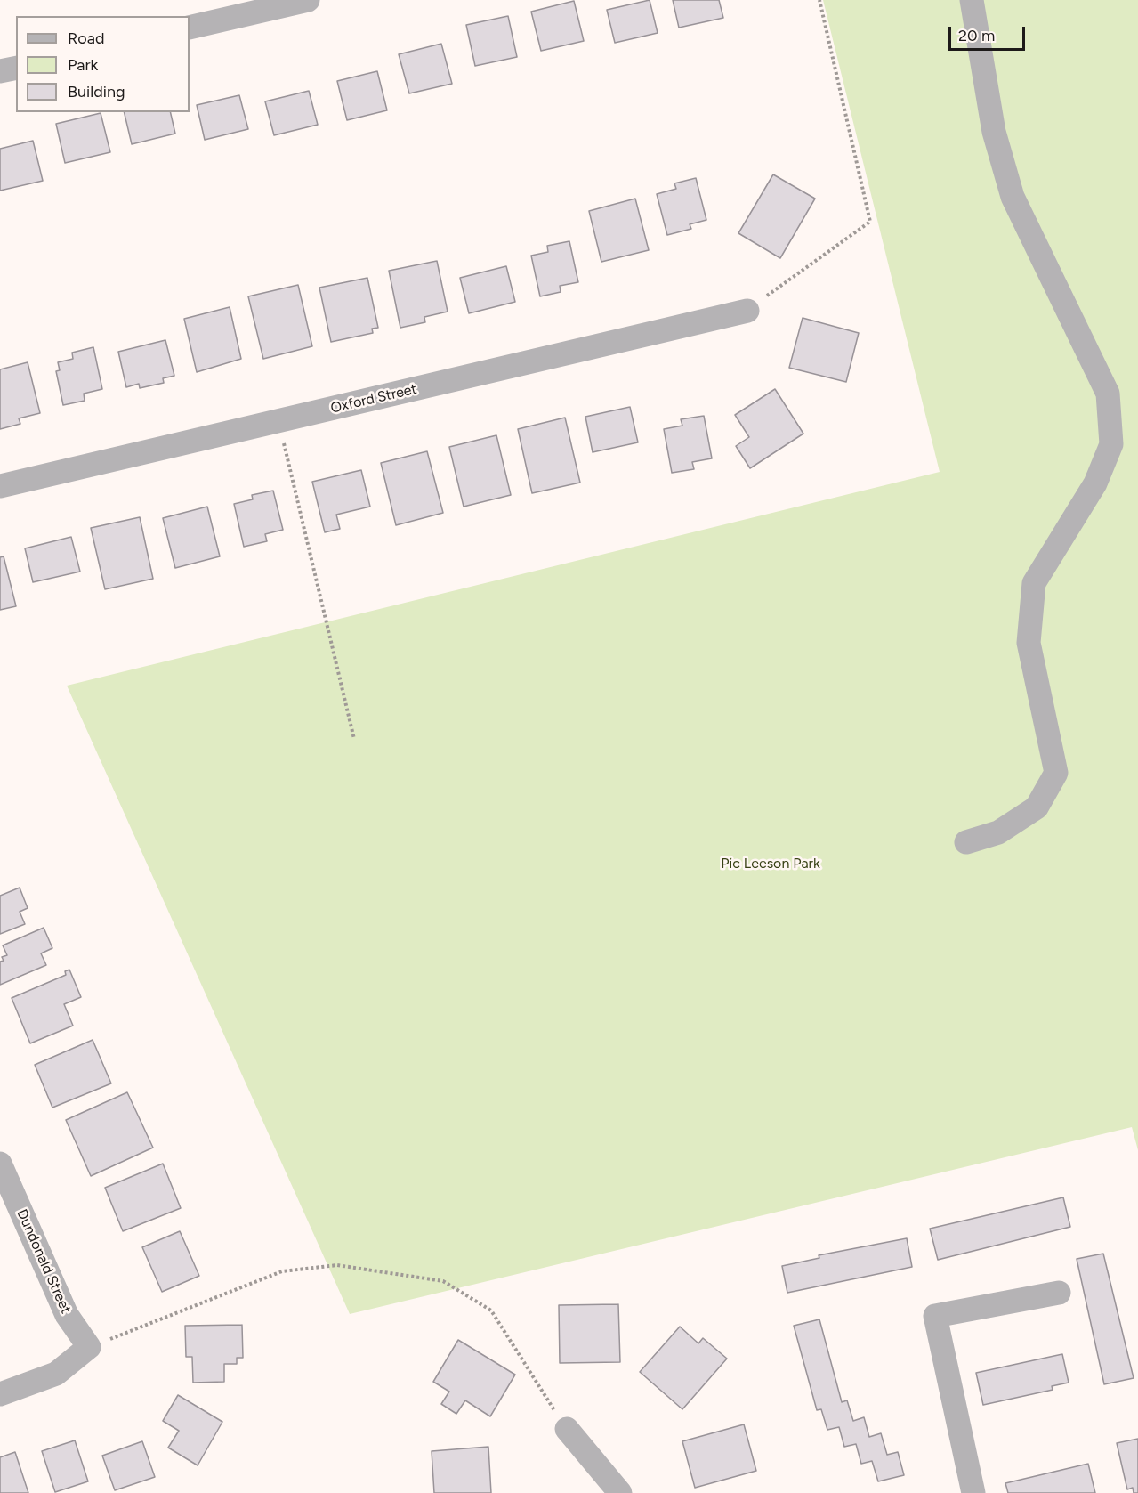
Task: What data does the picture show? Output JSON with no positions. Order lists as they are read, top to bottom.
{
  "streets": {
    "street": ["Oxford Street", "Dundonald Street"]
  },
  "parks": ["Pic Leeson Park"],
  "legend": ["Road", "Park", "Building"],
  "scale_bar": "20 m"
}
